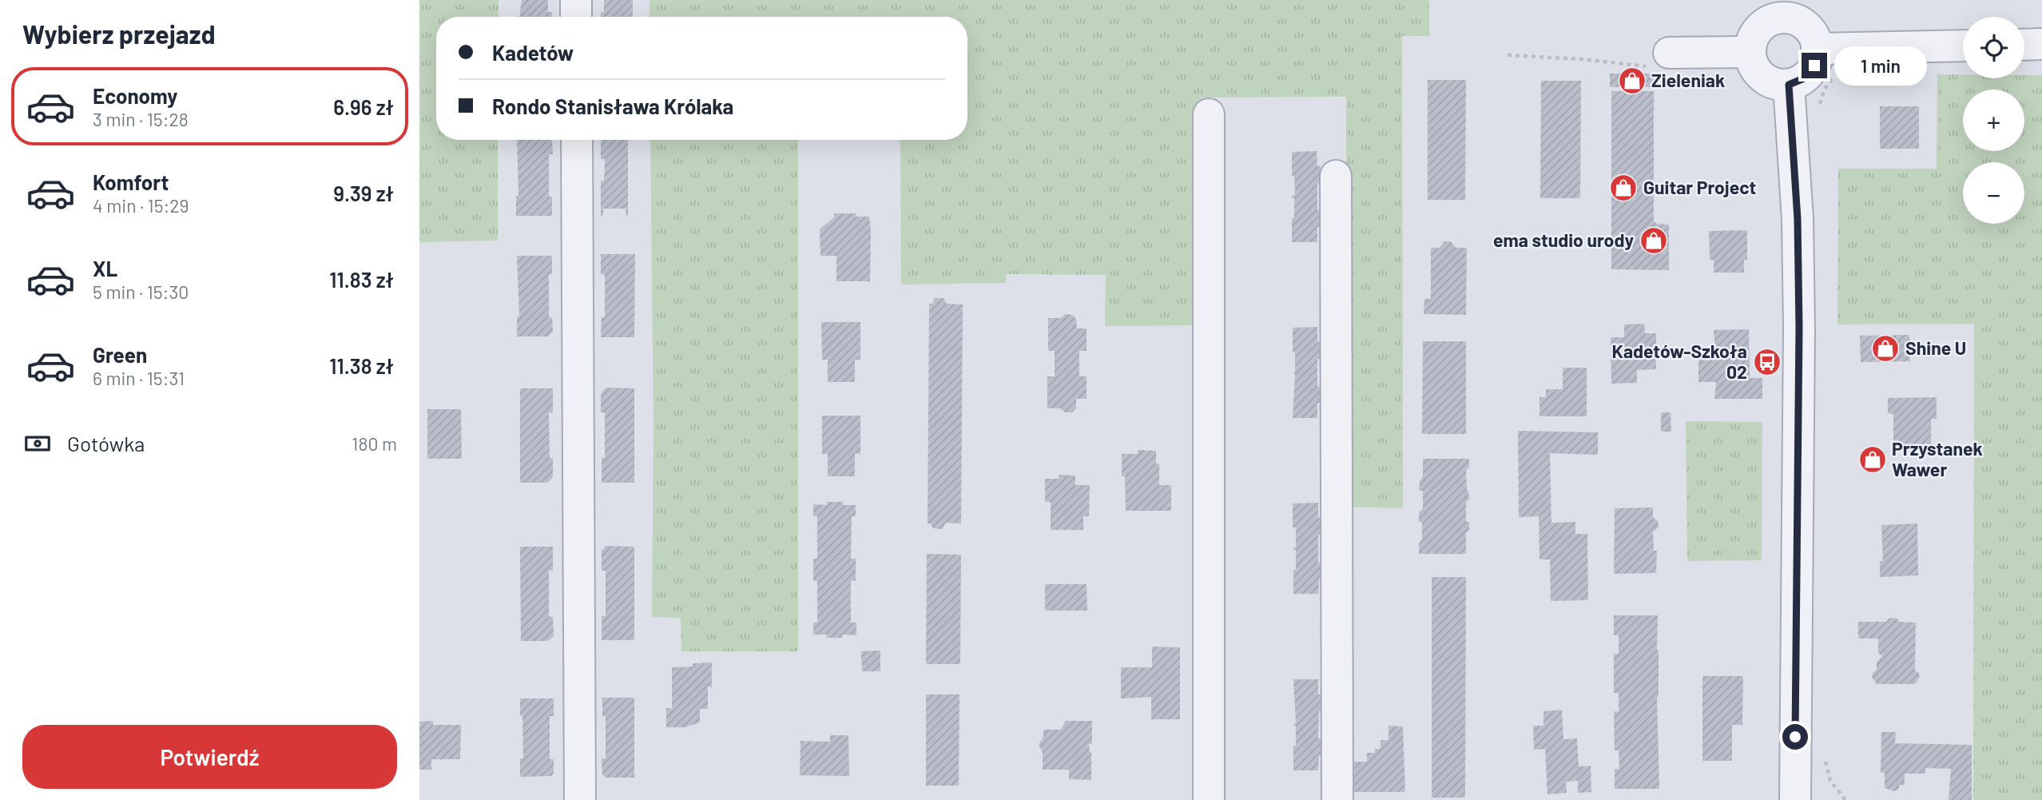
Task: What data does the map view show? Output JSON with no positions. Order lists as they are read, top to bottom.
{
  "places": {
    "shop": [
      "Zieleniak",
      "Guitar Project",
      "ema studio urody",
      "Shine U",
      "Przystanek Wawer"
    ],
    "bus stop": ["Kadetów-Szkoła 02"]
  },
  "page": {
    "heading": "Wybierz przejazd",
    "map_buttons": ["+", "−"],
    "banner": ["Kadetów", "Rondo Stanisława Królaka"],
    "bubble": "1 min",
    "list": [
      {
        "name": "Economy",
        "note": "3 min · 15:28",
        "value": "6.96 zł"
      },
      {
        "name": "Komfort",
        "note": "4 min · 15:29",
        "value": "9.39 zł"
      },
      {
        "name": "XL",
        "note": "5 min · 15:30",
        "value": "11.83 zł"
      },
      {
        "name": "Green",
        "note": "6 min · 15:31",
        "value": "11.38 zł"
      }
    ],
    "pay": ["Gotówka", "180 m"],
    "buttons": "Potwierdź"
  }
}
